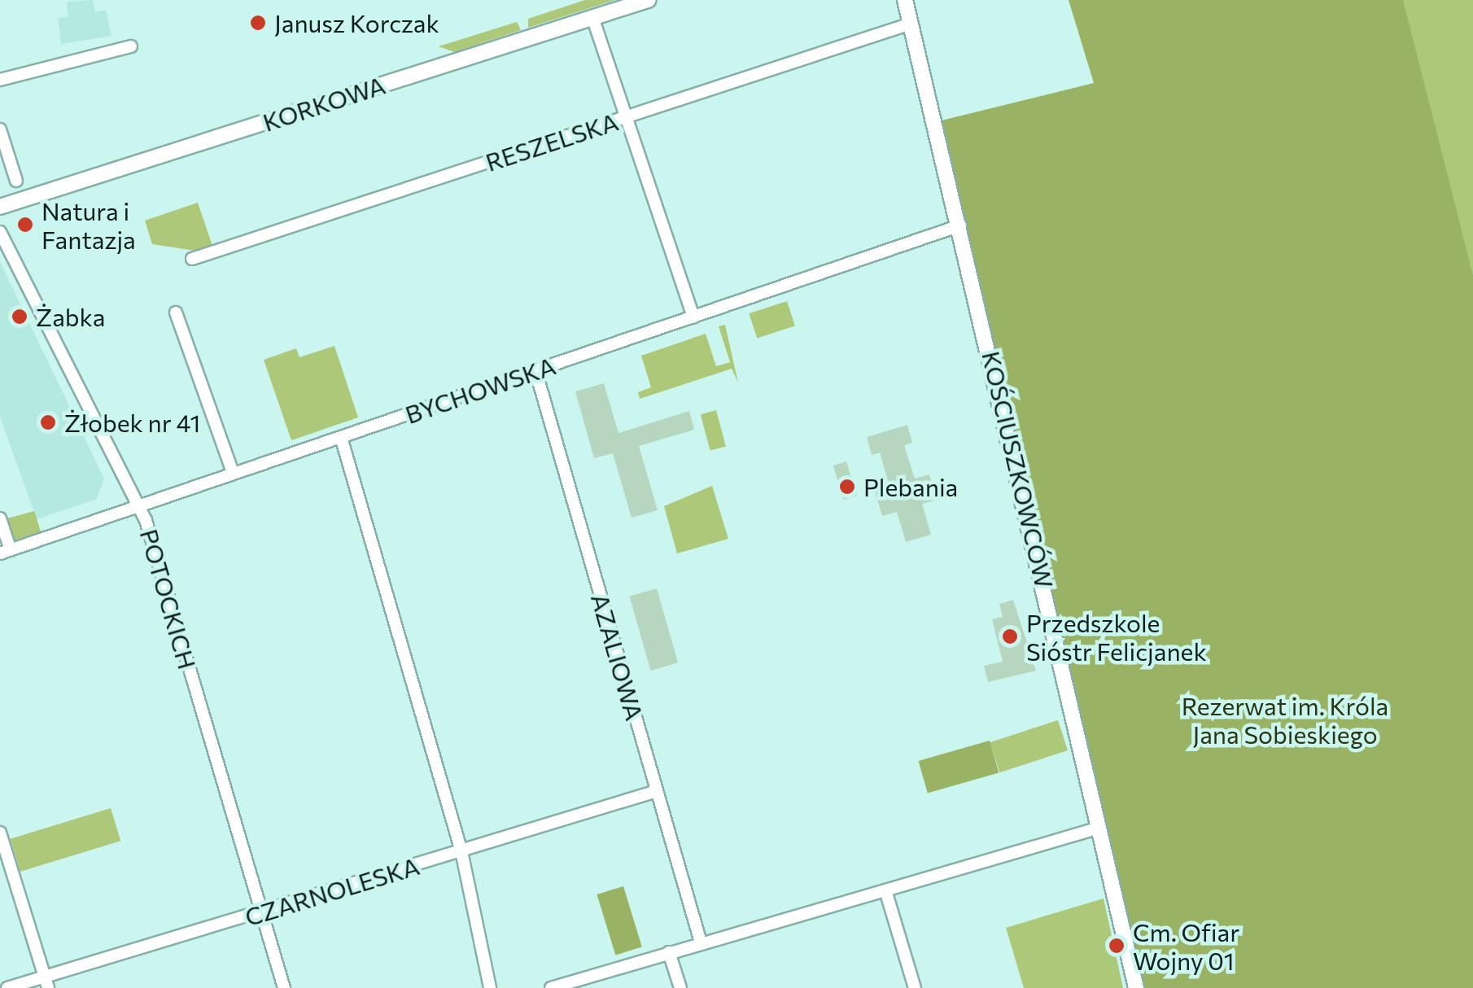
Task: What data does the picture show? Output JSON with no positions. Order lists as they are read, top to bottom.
{
  "streets": {
    "street": [
      "KORKOWA",
      "RESZELSKA",
      "BYCHOWSKA",
      "KOŚCIUSZKOWCÓW",
      "POTOCKICH",
      "AZALIOWA",
      "CZARNOLESKA"
    ]
  },
  "crossings": [
    ["RESZELSKA", "KOŚCIUSZKOWCÓW"],
    ["BYCHOWSKA", "KOŚCIUSZKOWCÓW"],
    ["BYCHOWSKA", "POTOCKICH"],
    ["BYCHOWSKA", "AZALIOWA"],
    ["POTOCKICH", "CZARNOLESKA"],
    ["AZALIOWA", "CZARNOLESKA"]
  ],
  "parks": ["Rezerwat im. Króla Jana Sobieskiego"],
  "places": [
    "Janusz Korczak",
    "Natura i Fantazja",
    "Żabka",
    "Żłobek nr 41",
    "Plebania",
    "Przedszkole Sióstr Felicjanek",
    "Cm. Ofiar Wojny 01"
  ]
}
